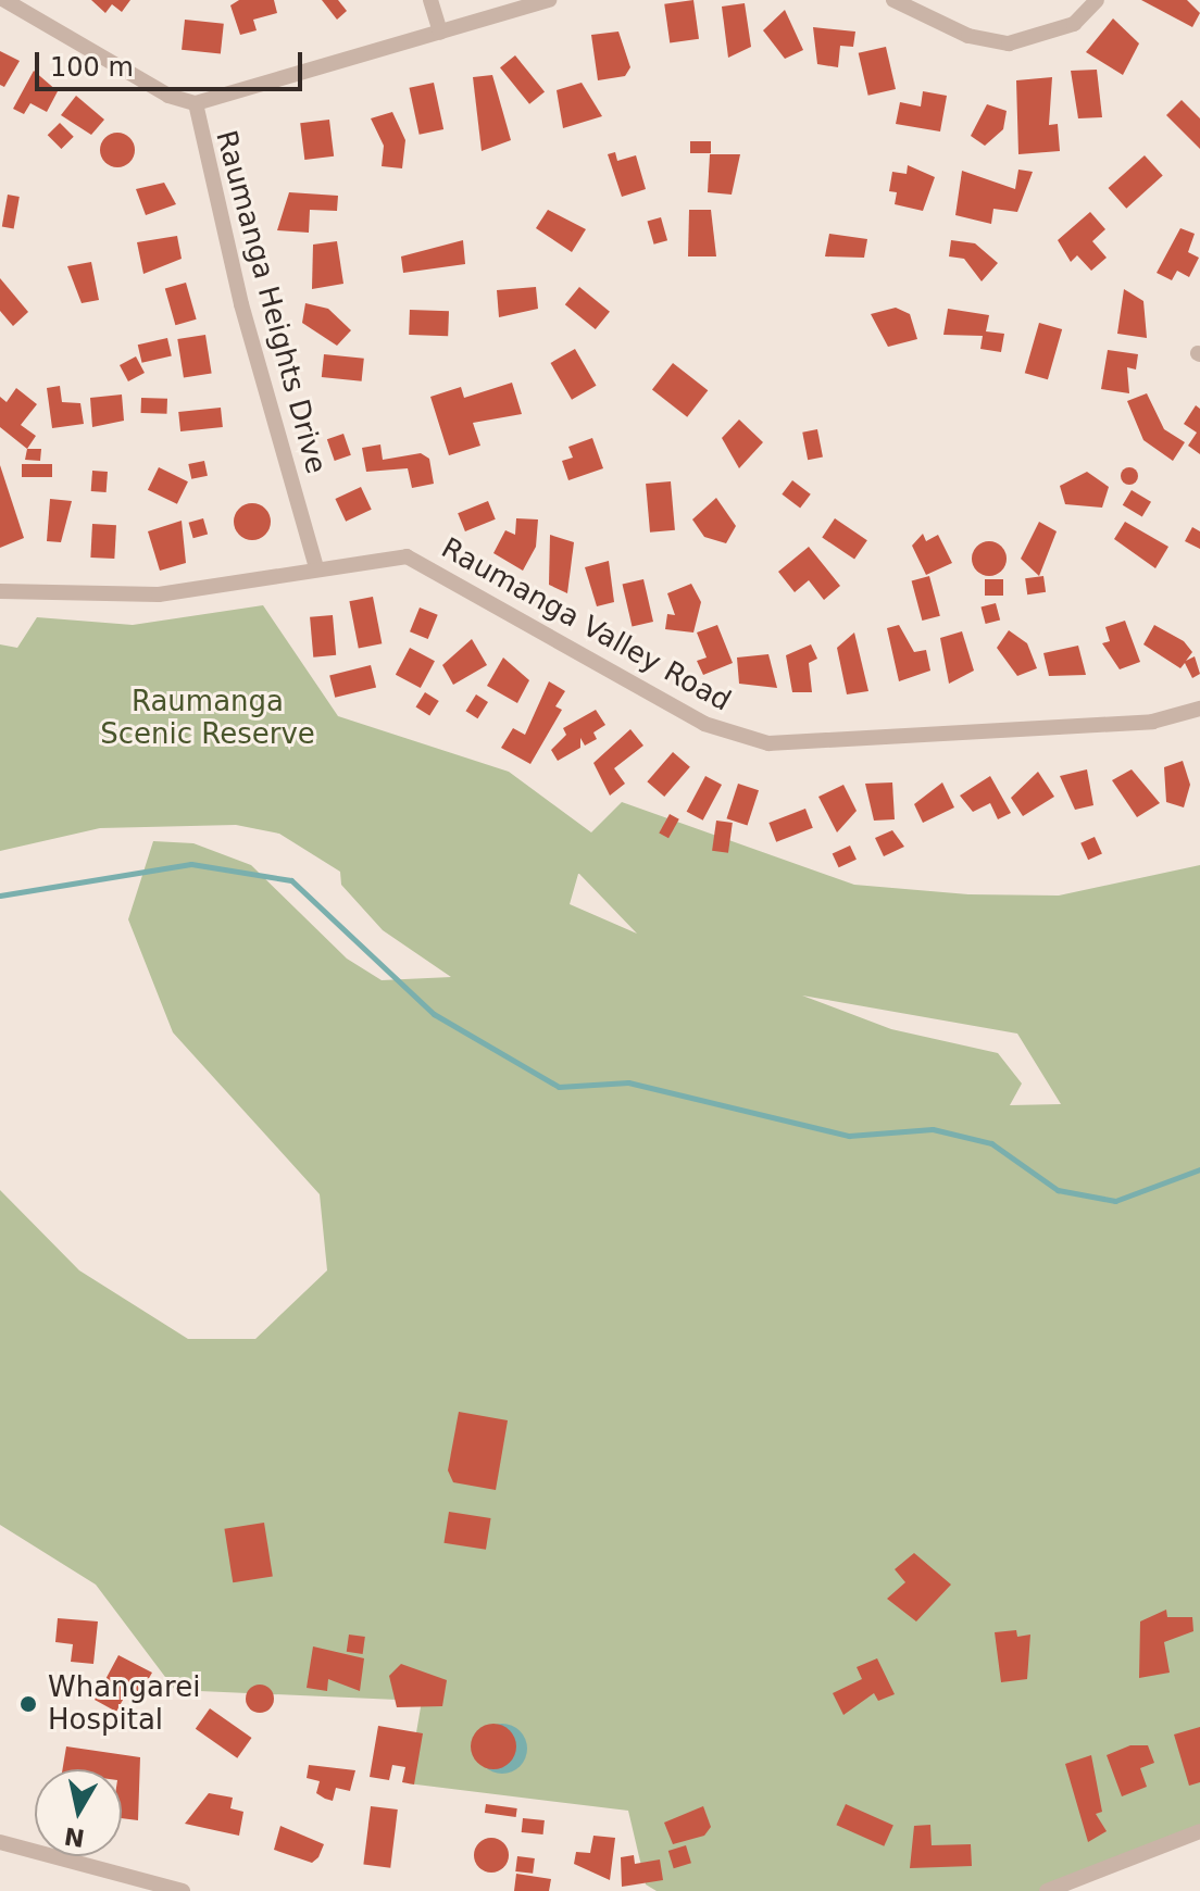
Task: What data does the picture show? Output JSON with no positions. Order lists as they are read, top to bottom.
{
  "streets": {
    "street": ["Raumanga Heights Drive", "Raumanga Valley Road"]
  },
  "crossings": [
    ["Raumanga Heights Drive", "Raumanga Valley Road"]
  ],
  "parks": ["Raumanga Scenic Reserve"],
  "places": ["Whangarei Hospital"],
  "scale_bar": "100 m",
  "north": "bottom"
}
